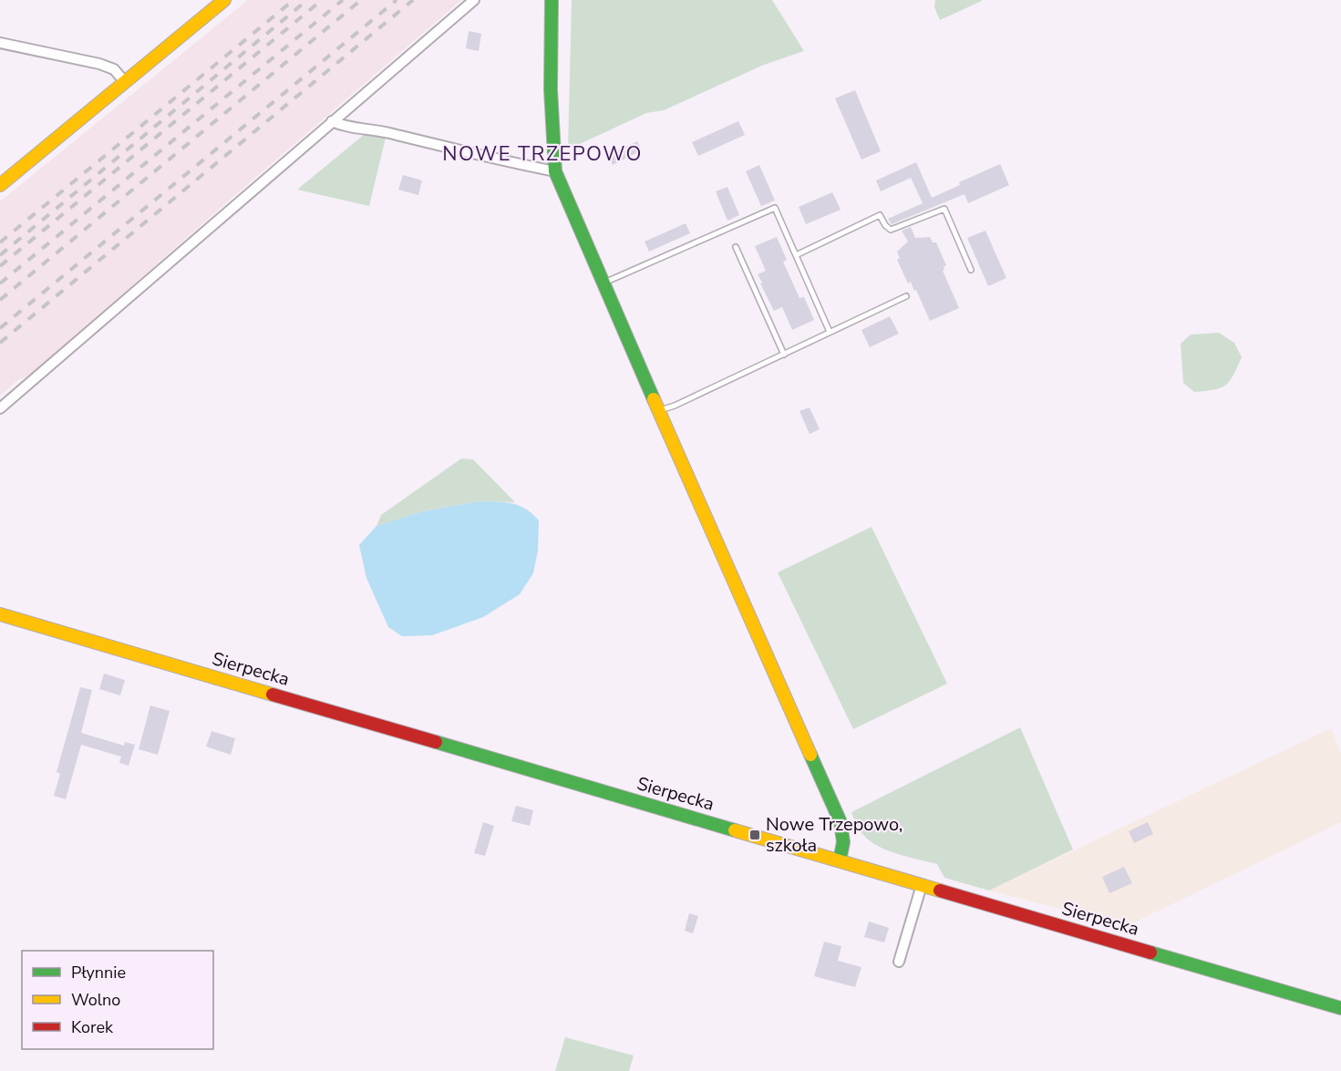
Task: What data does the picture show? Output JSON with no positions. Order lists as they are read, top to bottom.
{
  "streets": {
    "street": ["Sierpecka"]
  },
  "districts": ["NOWE TRZEPOWO"],
  "places": {
    "transit": ["Nowe Trzepowo, szkoła"]
  },
  "legend": ["Płynnie", "Wolno", "Korek"]
}
